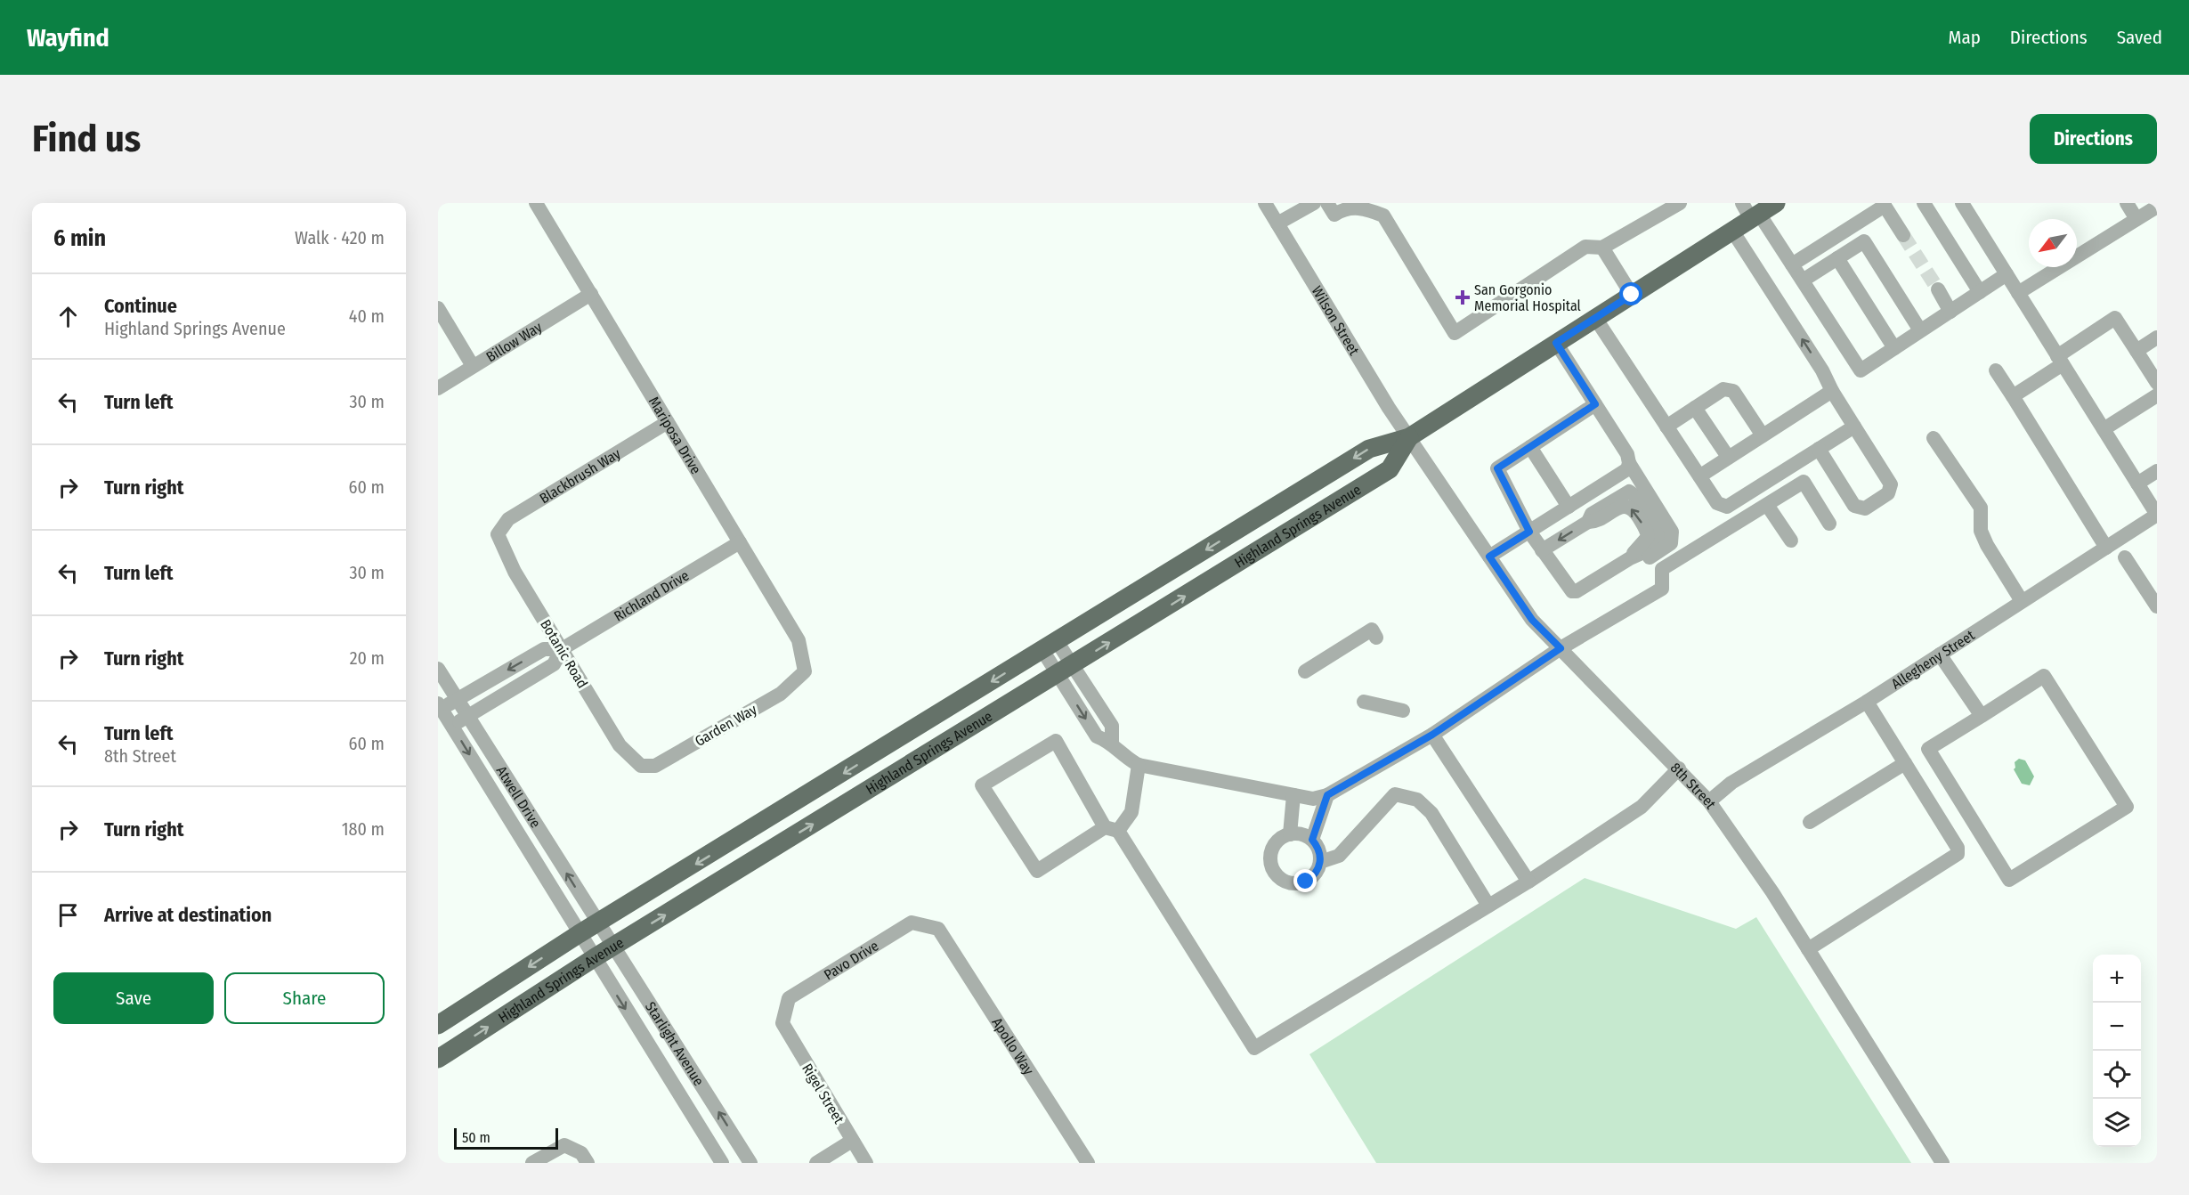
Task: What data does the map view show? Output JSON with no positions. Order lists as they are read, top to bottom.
{
  "streets": {
    "main road": ["Highland Springs Avenue"],
    "street": [
      "Wilson Street",
      "Billow Way",
      "Mariposa Drive",
      "Blackbrush Way",
      "Richland Drive",
      "Botanic Road",
      "Allegheny Street",
      "Garden Way",
      "8th Street",
      "Atwell Drive",
      "Pavo Drive",
      "Starlight Avenue",
      "Apollo Way",
      "Rigel Street"
    ]
  },
  "crossings": [
    ["Wilson Street", "Highland Springs Avenue"],
    ["Wilson Street", "8th Street"],
    ["Billow Way", "Mariposa Drive"],
    ["Mariposa Drive", "Blackbrush Way"],
    ["Mariposa Drive", "Richland Drive"],
    ["Mariposa Drive", "Garden Way"],
    ["Blackbrush Way", "Botanic Road"],
    ["Highland Springs Avenue", "8th Street"],
    ["Highland Springs Avenue", "Atwell Drive"],
    ["Highland Springs Avenue", "Starlight Avenue"],
    ["Richland Drive", "Botanic Road"],
    ["Richland Drive", "Atwell Drive"],
    ["Botanic Road", "Garden Way"],
    ["Allegheny Street", "8th Street"],
    ["Atwell Drive", "Starlight Avenue"],
    ["Pavo Drive", "Apollo Way"],
    ["Pavo Drive", "Rigel Street"]
  ],
  "places": {
    "health": ["San Gorgonio Memorial Hospital"]
  },
  "scale_bar": "50 m",
  "north": "bottom left",
  "page": {
    "header": "Wayfind",
    "nav": ["Map", "Directions", "Saved"],
    "buttons": [
      "Directions",
      ["Save", "Share"]
    ],
    "title": "Find us",
    "heading": ["6 min", "Walk · 420 m"],
    "list": [
      ["Continue", "Highland Springs Avenue", "40 m"],
      ["Turn left", "30 m"],
      ["Turn right", "60 m"],
      ["Turn left", "30 m"],
      ["Turn right", "20 m"],
      ["Turn left", "8th Street", "60 m"],
      ["Turn right", "180 m"],
      "Arrive at destination"
    ],
    "map_buttons": ["+", "−"],
    "scale": "50 m"
  }
}
